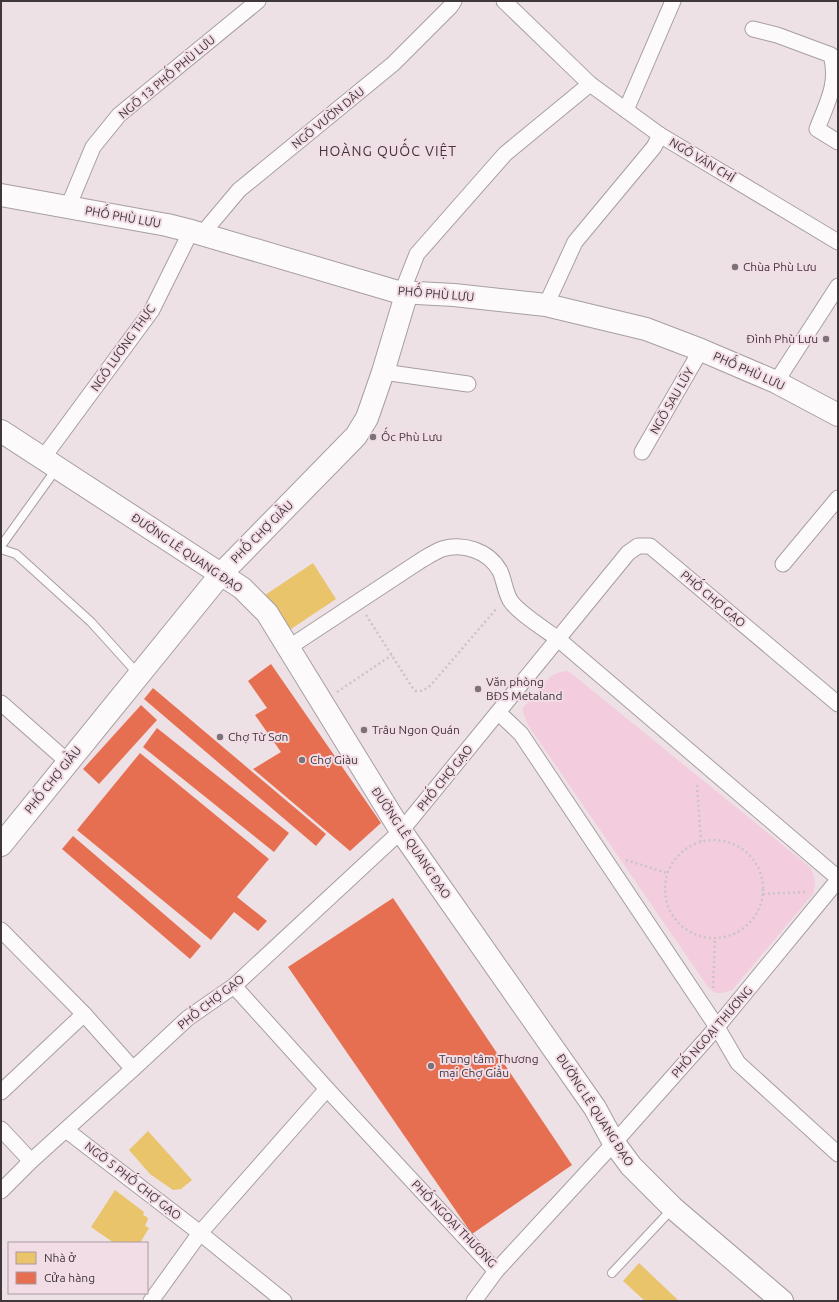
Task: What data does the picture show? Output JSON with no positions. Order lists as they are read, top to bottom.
{
  "streets": {
    "main road": ["PHỐ PHÙ LƯU", "PHỐ CHỢ GIẦU", "ĐƯỜNG LÊ QUANG ĐẠO"],
    "street": [
      "NGÕ 13 PHỐ PHÙ LƯU",
      "NGÕ VƯỜN DÂU",
      "NGÕ VĂN CHỈ",
      "NGÕ LƯƠNG THỰC",
      "NGÕ SAU LŨY",
      "PHỐ CHỢ GẠO",
      "PHỐ NGOẠI THƯƠNG",
      "NGÕ 5 PHỐ CHỢ GẠO"
    ]
  },
  "crossings": [
    ["NGÕ 13 PHỐ PHÙ LƯU", "PHỐ PHÙ LƯU"],
    ["NGÕ VƯỜN DÂU", "PHỐ PHÙ LƯU"],
    ["NGÕ VƯỜN DÂU", "NGÕ LƯƠNG THỰC"],
    ["NGÕ VĂN CHỈ", "PHỐ PHÙ LƯU"],
    ["PHỐ PHÙ LƯU", "NGÕ LƯƠNG THỰC"],
    ["PHỐ PHÙ LƯU", "NGÕ SAU LŨY"],
    ["PHỐ PHÙ LƯU", "PHỐ CHỢ GIẦU"],
    ["NGÕ LƯƠNG THỰC", "ĐƯỜNG LÊ QUANG ĐẠO"],
    ["PHỐ CHỢ GIẦU", "ĐƯỜNG LÊ QUANG ĐẠO"],
    ["ĐƯỜNG LÊ QUANG ĐẠO", "PHỐ CHỢ GẠO"],
    ["ĐƯỜNG LÊ QUANG ĐẠO", "PHỐ NGOẠI THƯƠNG"],
    ["PHỐ CHỢ GẠO", "PHỐ NGOẠI THƯƠNG"],
    ["PHỐ CHỢ GẠO", "NGÕ 5 PHỐ CHỢ GẠO"]
  ],
  "districts": ["HOÀNG QUỐC VIỆT"],
  "places": [
    "Chùa Phù Lưu",
    "Đình Phù Lưu",
    "Ốc Phù Lưu",
    "Văn phòng BĐS Metaland",
    "Trâu Ngon Quán",
    "Chợ Từ Sơn",
    "Chợ Giàu",
    "Trung tâm Thương mại Chợ Giầu"
  ],
  "legend": ["Nhà ở", "Cửa hàng"]
}
